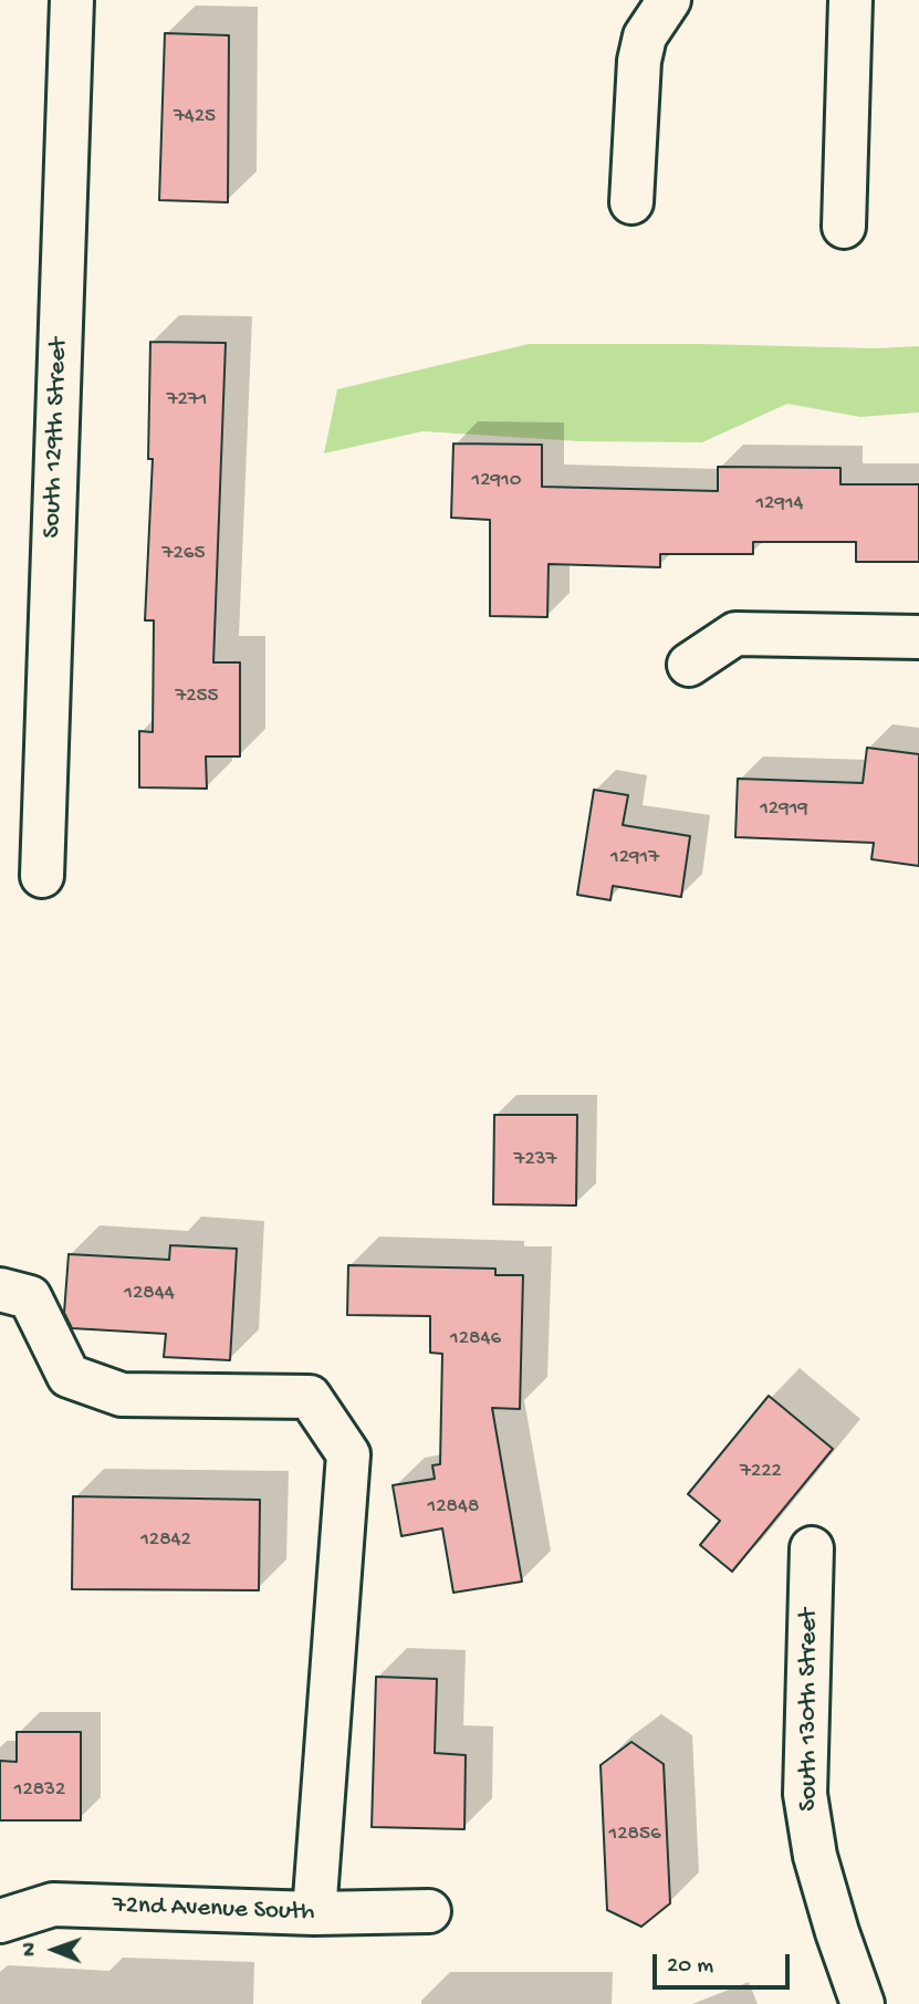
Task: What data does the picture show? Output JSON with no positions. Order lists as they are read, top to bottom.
{
  "streets": {
    "street": ["South 129th Street", "South 130th Street", "72nd Avenue South"]
  },
  "house_numbers": [
    "7425",
    "7271",
    "12910",
    "12914",
    "7265",
    "7255",
    "12919",
    "12917",
    "7237",
    "12844",
    "12846",
    "7222",
    "12848",
    "12842",
    "12832",
    "12856"
  ],
  "scale_bar": "20 m",
  "north": "left"
}
